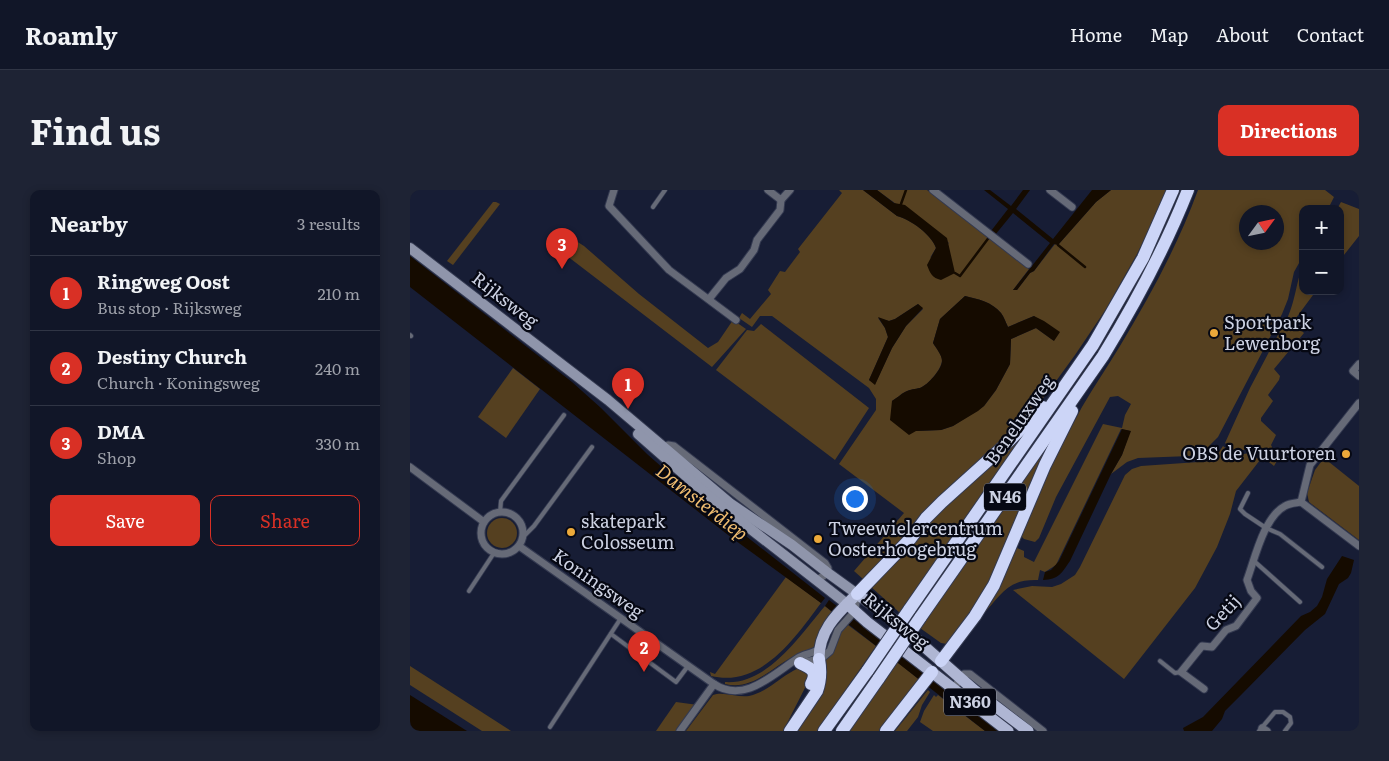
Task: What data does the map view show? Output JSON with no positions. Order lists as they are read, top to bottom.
{
  "streets": {
    "highway": ["Beneluxweg", "N46"],
    "main road": ["Rijksweg", "N360"],
    "street": ["Koningsweg", "Getij"]
  },
  "crossings": [
    ["Rijksweg", "N46"],
    ["Beneluxweg", "N46"]
  ],
  "water": ["Damsterdiep"],
  "places": [
    "Sportpark Lewenborg",
    "OBS de Vuurtoren",
    "skatepark Colosseum",
    "Tweewielercentrum Oosterhoogebrug"
  ],
  "north": "top right",
  "page": {
    "header": "Roamly",
    "nav": [
      "Home",
      "Map",
      "About",
      "Contact"
    ],
    "title": "Find us",
    "buttons": [
      "Directions",
      ["Save", "Share"]
    ],
    "heading": ["Nearby", "3 results"],
    "map_buttons": ["+", "−"],
    "pins": ["3", "1", "2"],
    "list": [
      {
        "mark": "1",
        "name": "Ringweg Oost",
        "note": "Bus stop · Rijksweg",
        "value": "210 m"
      },
      {
        "mark": "2",
        "name": "Destiny Church",
        "note": "Church · Koningsweg",
        "value": "240 m"
      },
      {
        "mark": "3",
        "name": "DMA",
        "note": "Shop",
        "value": "330 m"
      }
    ]
  }
}
